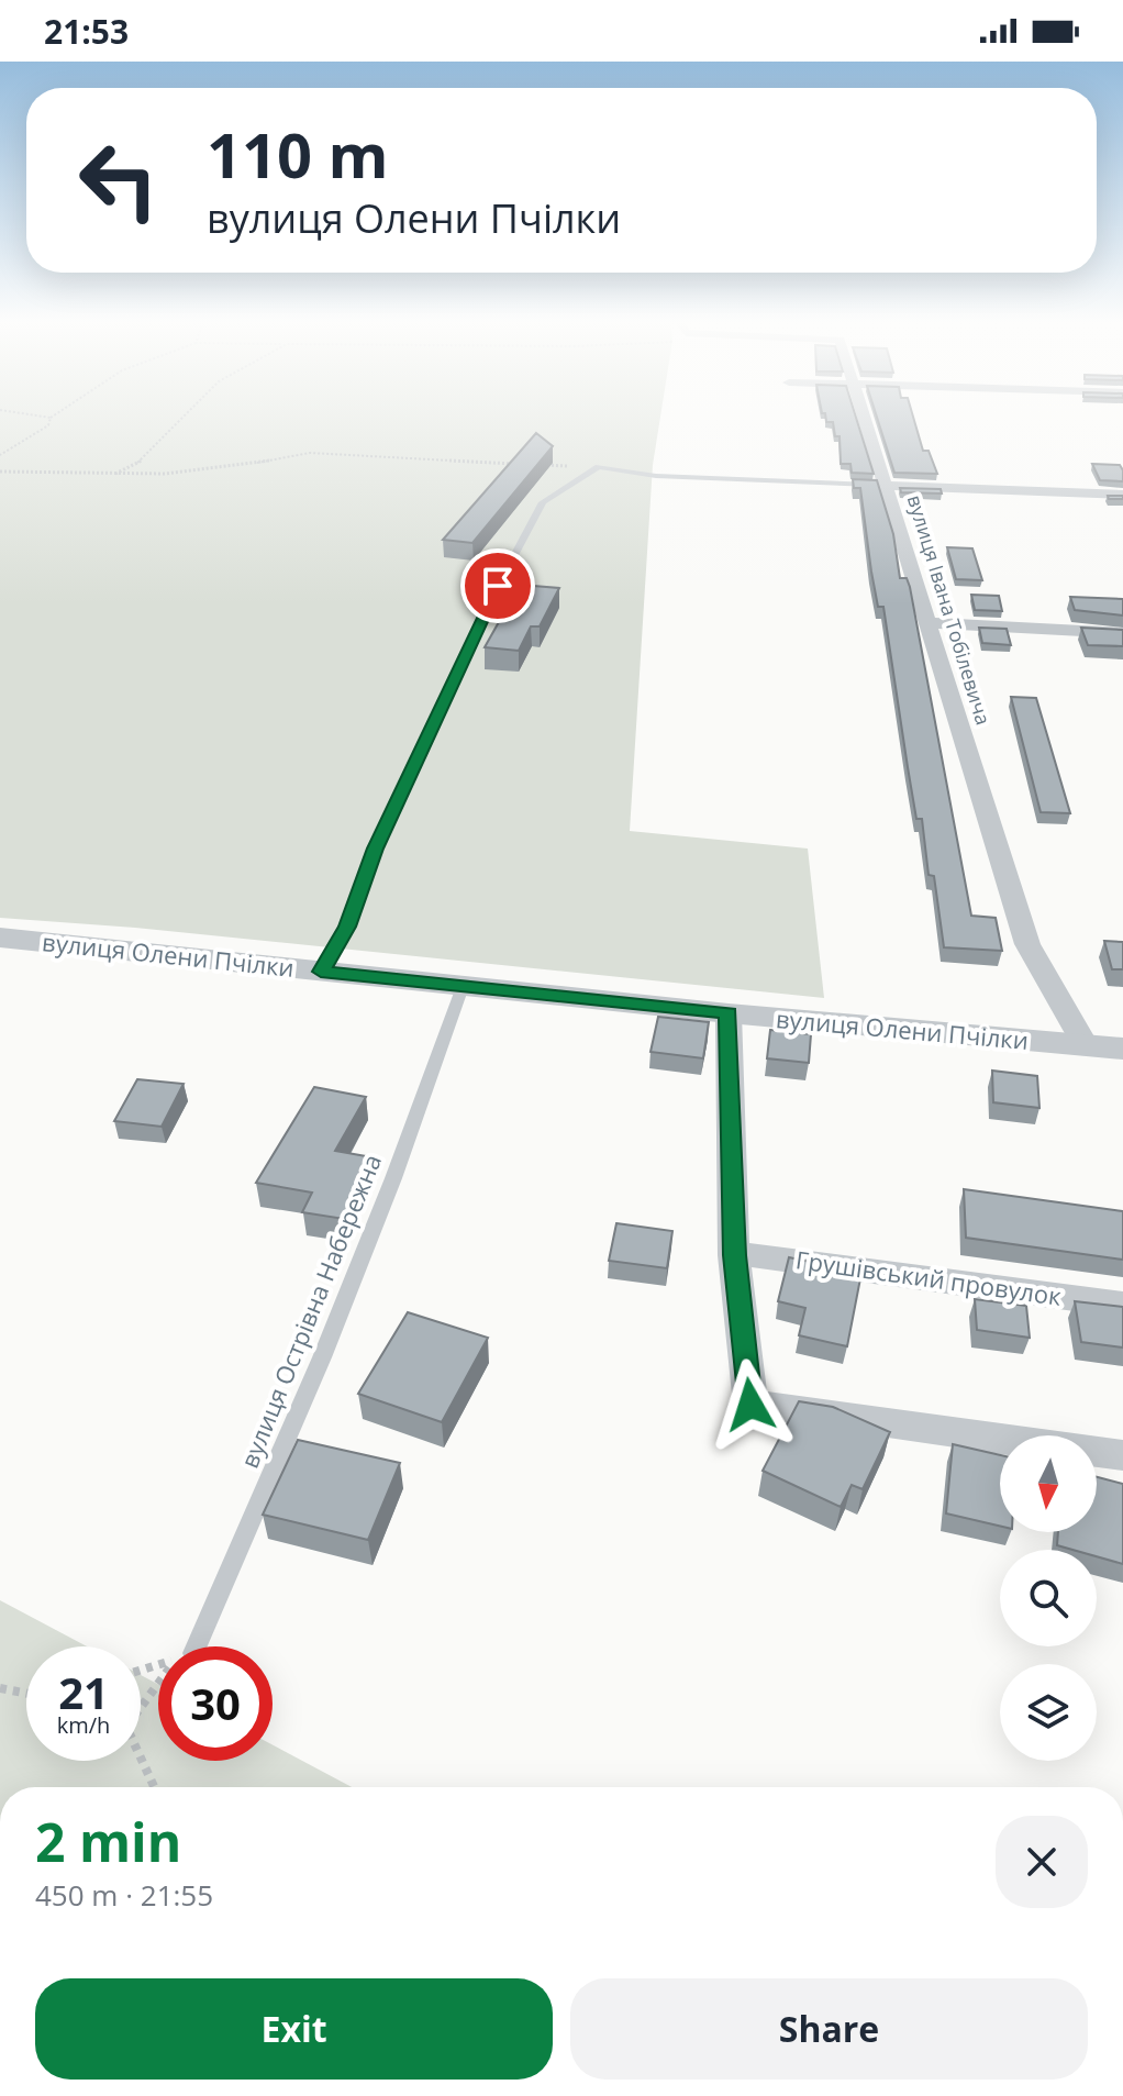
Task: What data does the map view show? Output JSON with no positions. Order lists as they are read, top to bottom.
{
  "streets": {
    "street": ["вулиця Івана Тобілевича", "вулиця Олени Пчілки", "Грушівський провулок"],
    "lane": ["вулиця Острівна Набережна"]
  },
  "crossings": [
    ["вулиця Івана Тобілевича", "вулиця Олени Пчілки"],
    ["вулиця Олени Пчілки", "вулиця Острівна Набережна"]
  ],
  "north": "bottom",
  "page": {
    "status": "21:53",
    "turn": ["110 m", "вулиця Олени Пчілки"],
    "speed": "21 km/h",
    "limit": "30",
    "heading": ["2 min", "450 m · 21:55"],
    "buttons": ["Exit", "Share"]
  }
}
